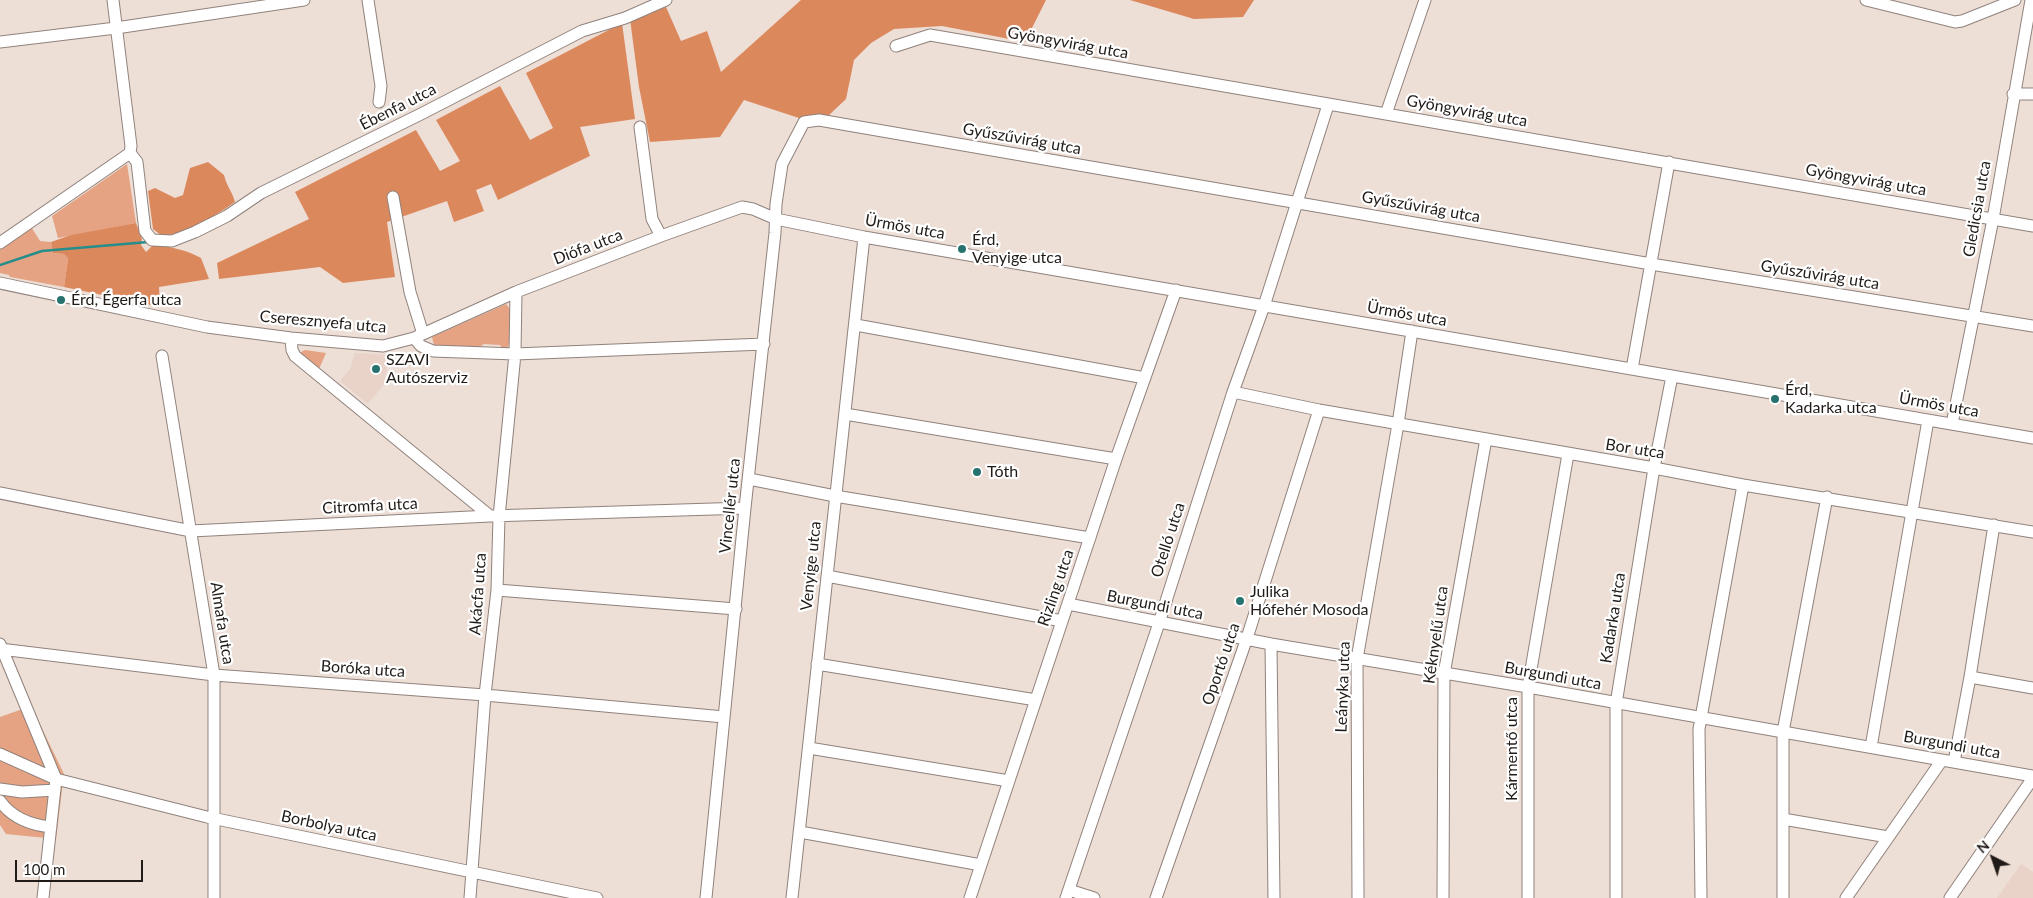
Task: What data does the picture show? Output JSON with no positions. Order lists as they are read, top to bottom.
{
  "streets": {
    "street": [
      "Gyöngyvirág utca",
      "Ébenfa utca",
      "Gyűszűvirág utca",
      "Gledicsia utca",
      "Ürmös utca",
      "Diófa utca",
      "Cseresznyefa utca",
      "Bor utca",
      "Citromfa utca",
      "Vincellér utca",
      "Otelló utca",
      "Venyige utca",
      "Rizling utca",
      "Akácfa utca",
      "Burgundi utca",
      "Kadarka utca",
      "Almafa utca",
      "Kéknyelű utca",
      "Oportó utca",
      "Boróka utca",
      "Leányka utca",
      "Kármentő utca",
      "Borbolya utca"
    ]
  },
  "crossings": [
    ["Gyöngyvirág utca", "Gledicsia utca"],
    ["Gyöngyvirág utca", "Otelló utca"],
    ["Gyűszűvirág utca", "Gledicsia utca"],
    ["Gyűszűvirág utca", "Vincellér utca"],
    ["Gyűszűvirág utca", "Otelló utca"],
    ["Gledicsia utca", "Ürmös utca"],
    ["Ürmös utca", "Diófa utca"],
    ["Ürmös utca", "Vincellér utca"],
    ["Ürmös utca", "Otelló utca"],
    ["Ürmös utca", "Venyige utca"],
    ["Ürmös utca", "Rizling utca"],
    ["Ürmös utca", "Kadarka utca"],
    ["Ürmös utca", "Leányka utca"],
    ["Diófa utca", "Cseresznyefa utca"],
    ["Diófa utca", "Vincellér utca"],
    ["Diófa utca", "Akácfa utca"],
    ["Bor utca", "Otelló utca"],
    ["Bor utca", "Kadarka utca"],
    ["Bor utca", "Kéknyelű utca"],
    ["Bor utca", "Oportó utca"],
    ["Bor utca", "Leányka utca"],
    ["Bor utca", "Kármentő utca"],
    ["Citromfa utca", "Vincellér utca"],
    ["Citromfa utca", "Akácfa utca"],
    ["Citromfa utca", "Almafa utca"],
    ["Vincellér utca", "Boróka utca"],
    ["Otelló utca", "Burgundi utca"],
    ["Rizling utca", "Burgundi utca"],
    ["Akácfa utca", "Boróka utca"],
    ["Akácfa utca", "Borbolya utca"],
    ["Burgundi utca", "Kadarka utca"],
    ["Burgundi utca", "Kéknyelű utca"],
    ["Burgundi utca", "Oportó utca"],
    ["Burgundi utca", "Leányka utca"],
    ["Burgundi utca", "Kármentő utca"],
    ["Almafa utca", "Boróka utca"],
    ["Almafa utca", "Borbolya utca"]
  ],
  "places": [
    "Érd, Venyige utca",
    "Érd, Égerfa utca",
    "SZAVI Autószerviz",
    "Érd, Kadarka utca",
    "Tóth",
    "Julika Hófehér Mosoda"
  ],
  "scale_bar": "100 m",
  "north": "top left"
}
